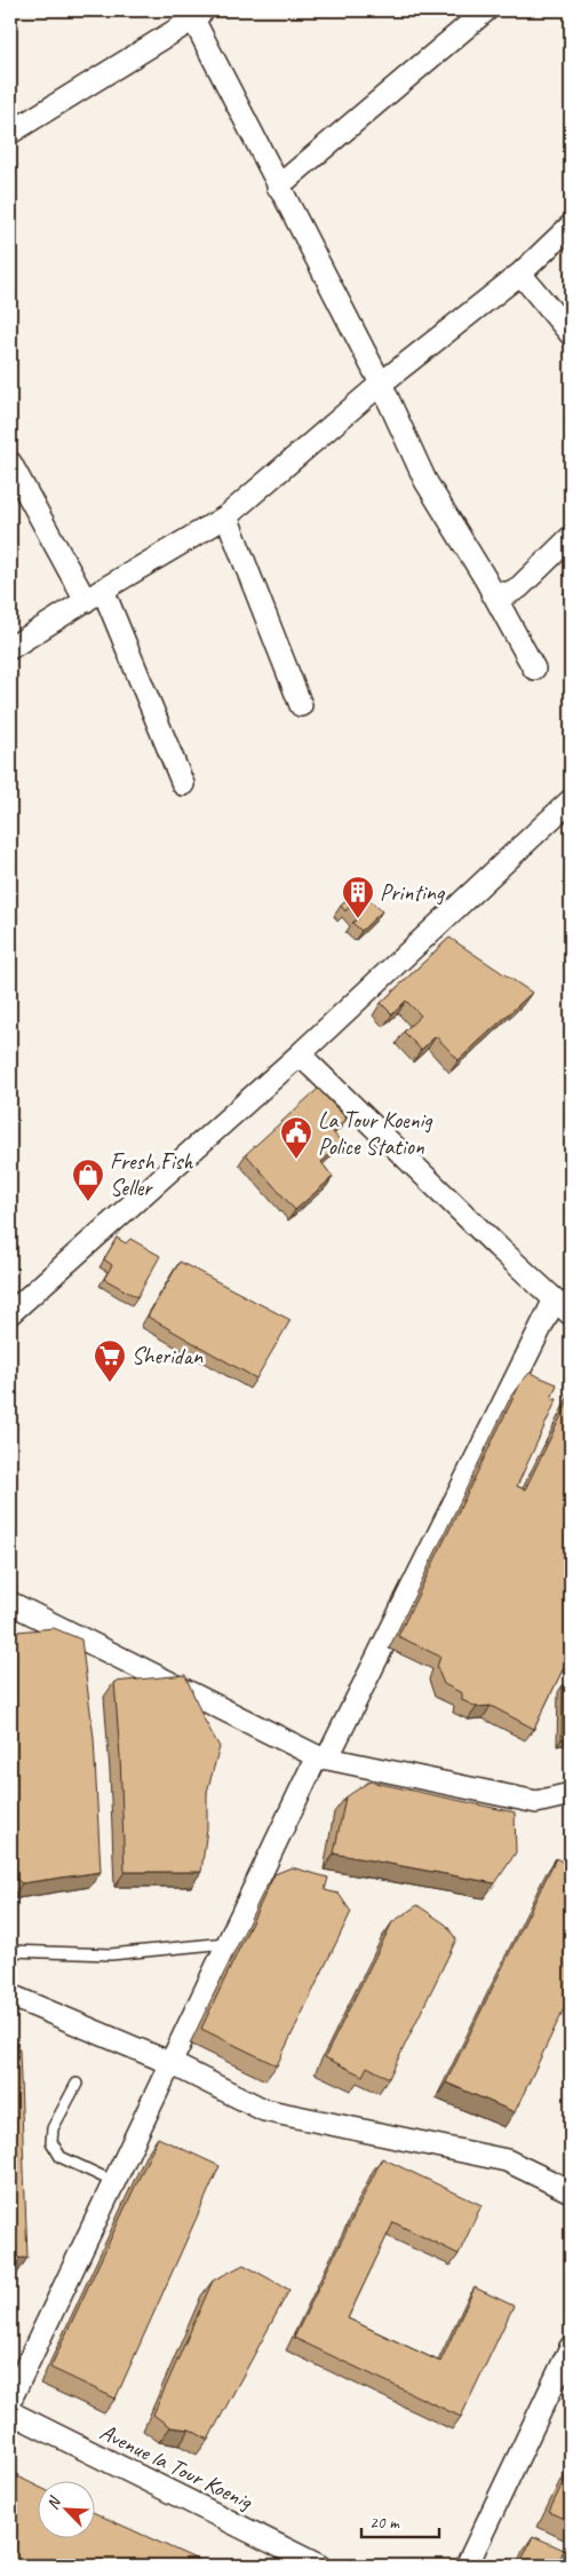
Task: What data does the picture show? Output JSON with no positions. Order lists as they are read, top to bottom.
{
  "streets": {
    "street": ["Avenue la Tour Koenig"]
  },
  "places": {
    "building": ["Printing"],
    "public building": ["La Tour Koenig Police Station"],
    "shop": ["Fresh Fish Seller"],
    "supermarket": ["Sheridan"]
  },
  "scale_bar": "20 m",
  "north": "top left"
}
